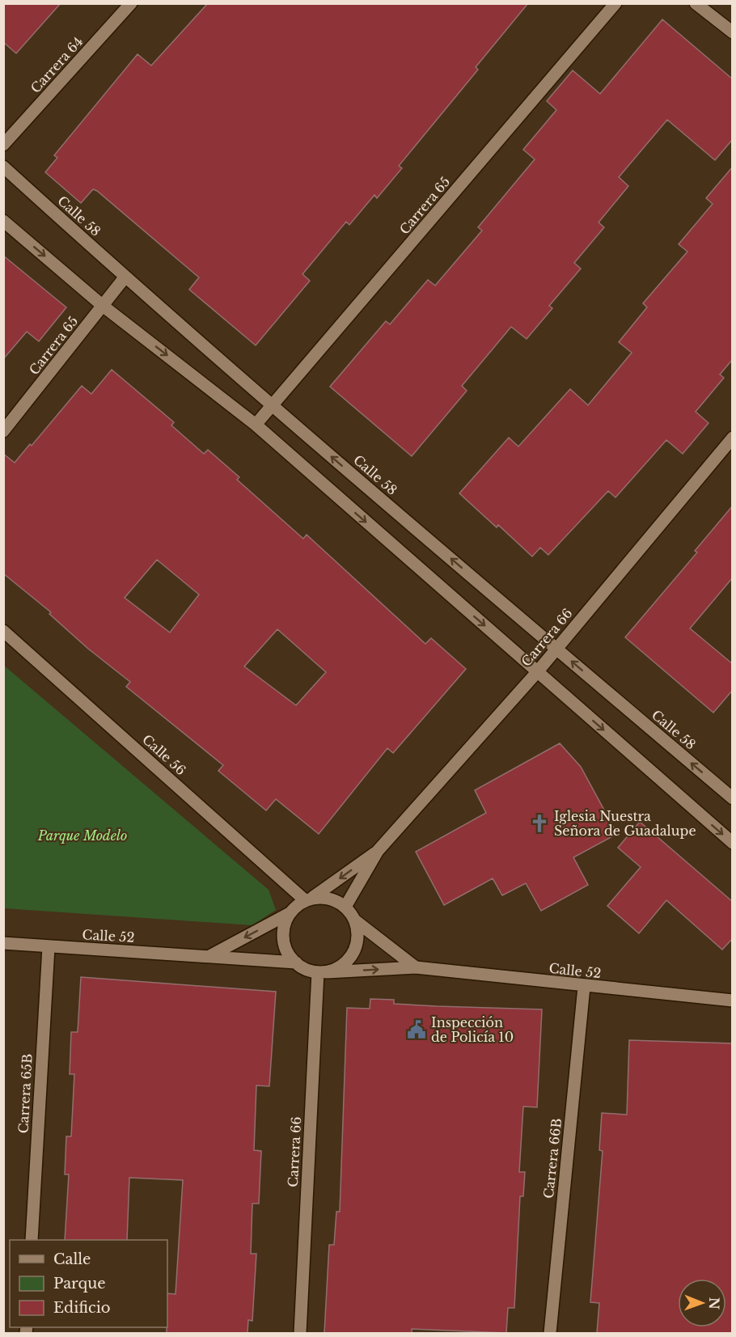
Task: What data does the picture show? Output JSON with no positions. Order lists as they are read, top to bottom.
{
  "streets": {
    "street": [
      "Carrera 64",
      "Carrera 65",
      "Calle 58",
      "Carrera 66",
      "Calle 56",
      "Calle 52",
      "Carrera 65B",
      "Carrera 66B"
    ]
  },
  "crossings": [
    ["Carrera 65", "Calle 58"],
    ["Calle 58", "Carrera 66"],
    ["Carrera 66", "Calle 56"],
    ["Carrera 66", "Calle 52"],
    ["Calle 56", "Calle 52"],
    ["Calle 52", "Carrera 65B"],
    ["Calle 52", "Carrera 66B"]
  ],
  "parks": ["Parque Modelo"],
  "places": {
    "church": ["Iglesia Nuestra Señora de Guadalupe"],
    "public building": ["Inspección de Policía 10"]
  },
  "legend": ["Calle", "Parque", "Edificio"],
  "north": "right"
}
